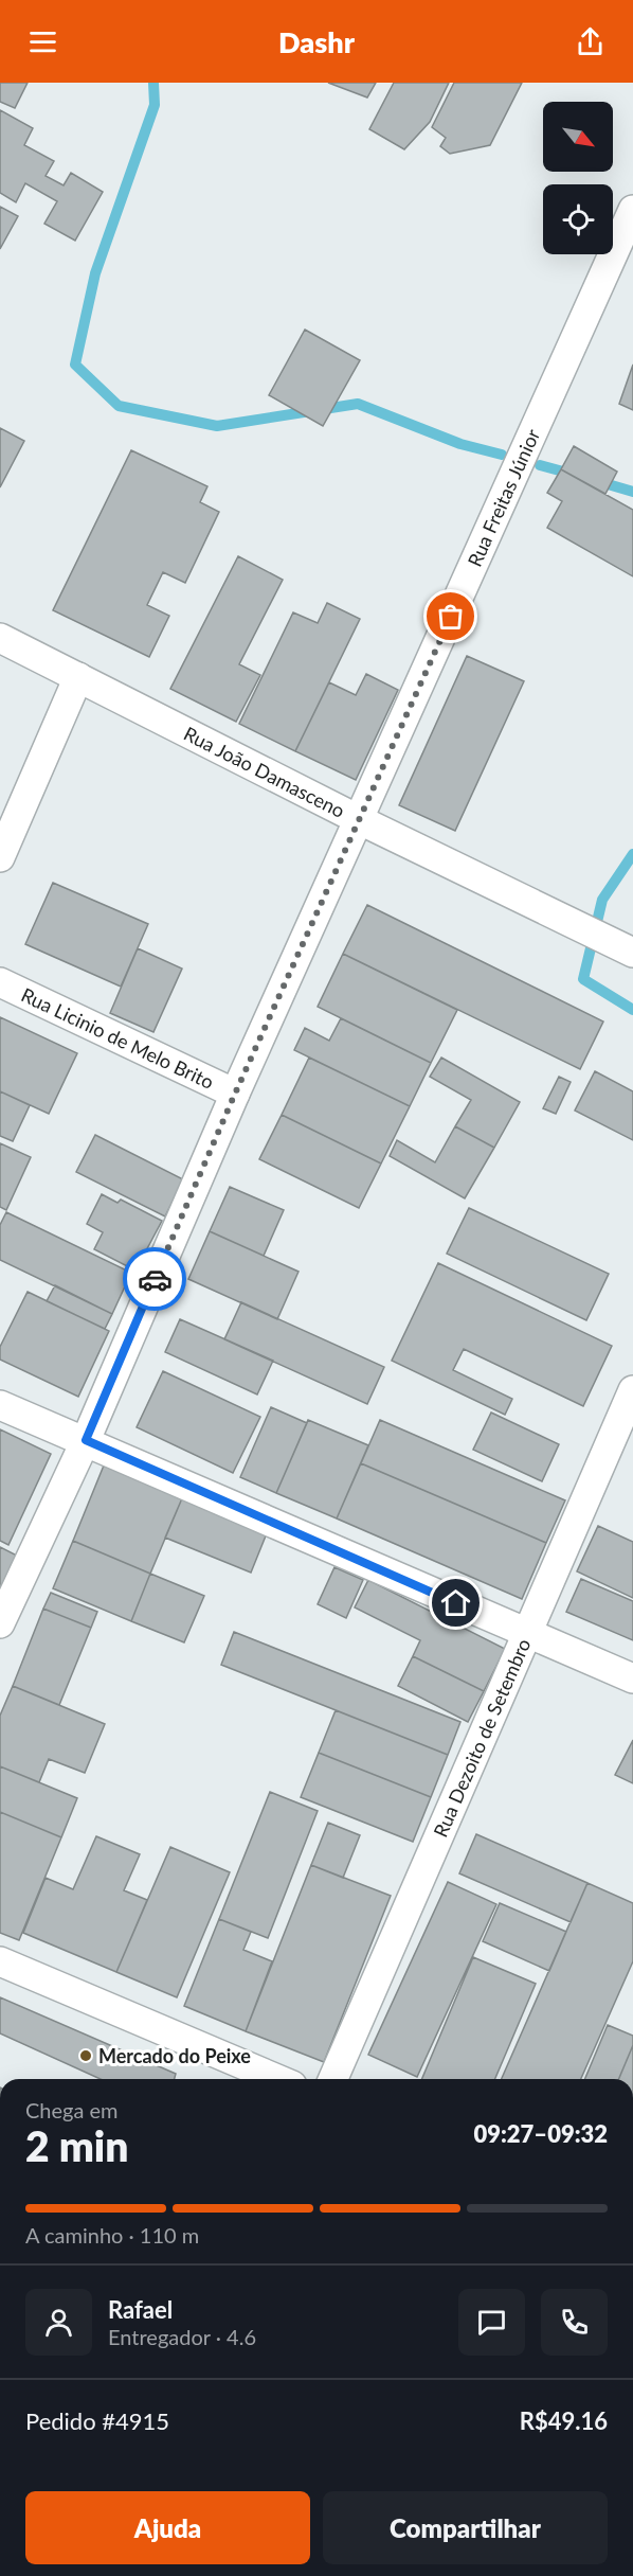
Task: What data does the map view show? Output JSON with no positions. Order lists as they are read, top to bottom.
{
  "streets": {
    "street": [
      "Rua Freitas Júnior",
      "Rua João Damasceno",
      "Rua Licinio de Melo Brito",
      "Rua Dezoito de Setembro"
    ]
  },
  "crossings": [
    ["Rua Freitas Júnior", "Rua João Damasceno"],
    ["Rua Freitas Júnior", "Rua Licinio de Melo Brito"]
  ],
  "places": ["Mercado do Peixe"],
  "north": "bottom right",
  "page": {
    "header": "Dashr",
    "heading": ["2 min", "Chega em", "09:27–09:32"],
    "panel": [
      "Rafael",
      "Entregador · 4.6",
      "Pedido #4915",
      "R$49.16"
    ],
    "bar": "A caminho · 110 m",
    "buttons": ["Ajuda", "Compartilhar"]
  }
}
